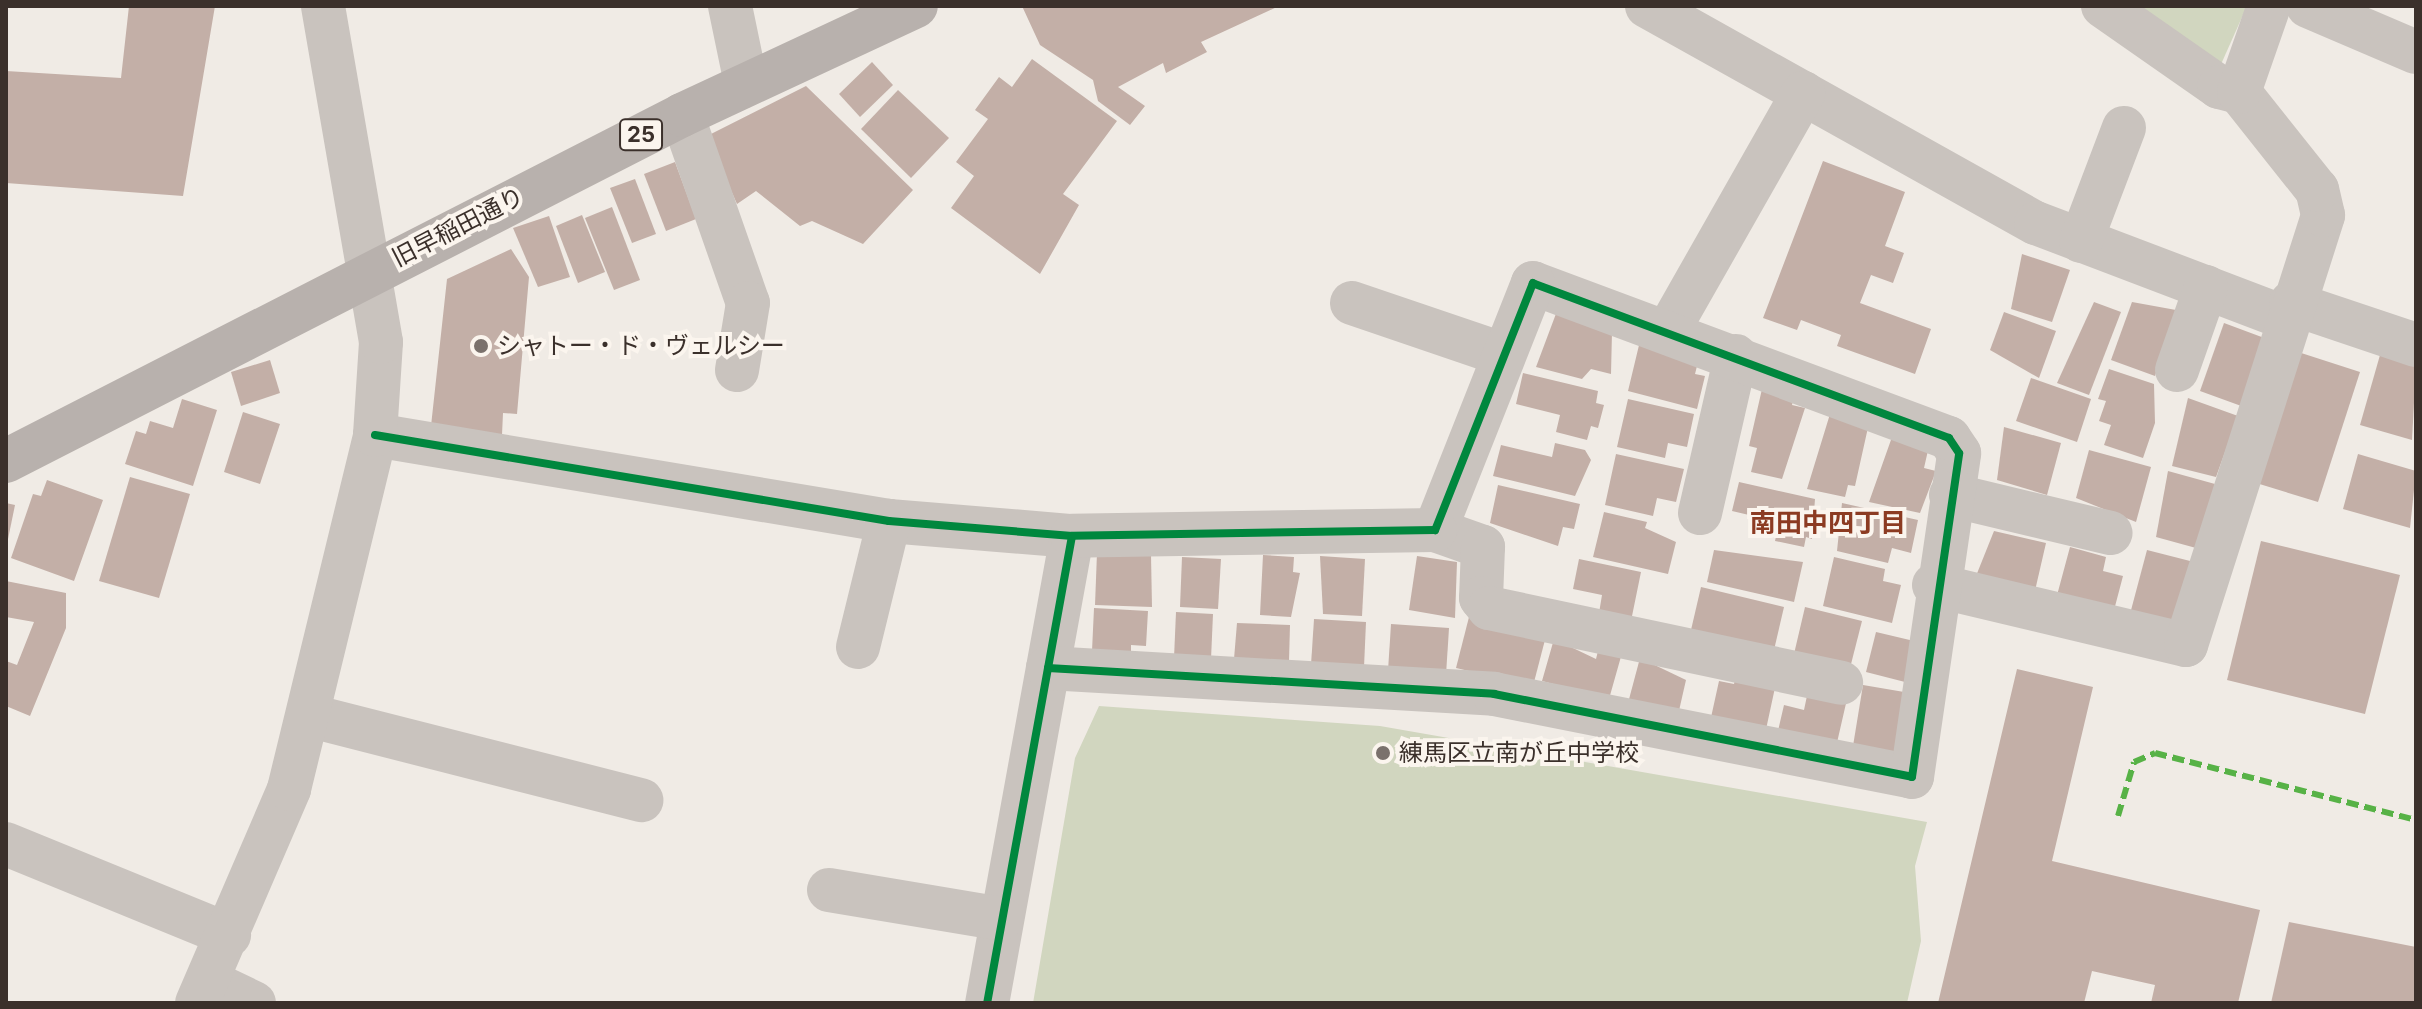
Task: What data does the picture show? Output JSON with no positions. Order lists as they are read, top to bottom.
{
  "streets": {
    "main road": ["25", "旧早稲田通り"]
  },
  "districts": ["南田中四丁目"],
  "places": ["シャトー・ド・ヴェルシー", "練馬区立南が丘中学校"]
}
